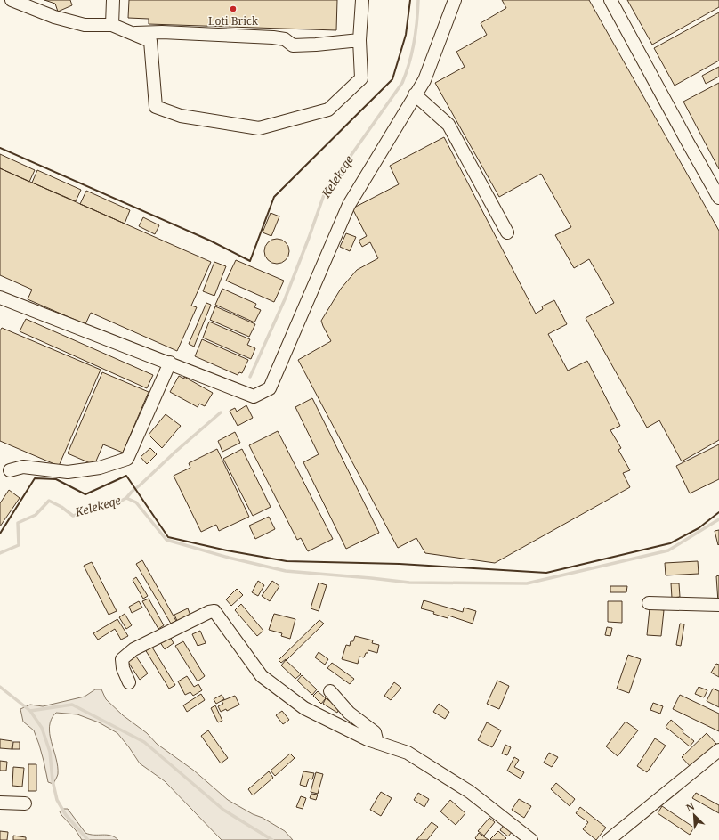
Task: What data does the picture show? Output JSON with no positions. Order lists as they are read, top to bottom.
{
  "water": ["Kelekeqe"],
  "places": ["Loti Brick"],
  "north": "top left"
}
